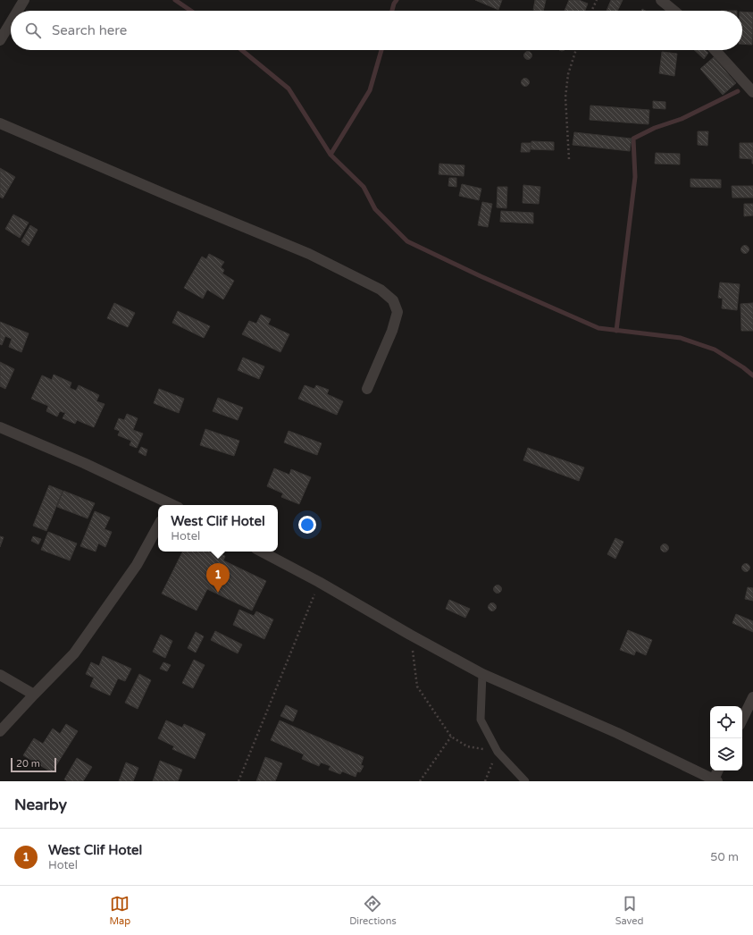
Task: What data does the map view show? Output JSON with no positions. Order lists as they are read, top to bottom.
{
  "scale_bar": "20 m",
  "page": {
    "search": "Search here",
    "popup": ["West Clif Hotel", "Hotel"],
    "pins": "1",
    "scale": "20 m",
    "heading": "Nearby",
    "list": [
      {
        "mark": "1",
        "name": "West Clif Hotel",
        "note": "Hotel",
        "value": "50 m"
      }
    ],
    "nav": ["Map", "Directions", "Saved"]
  }
}
